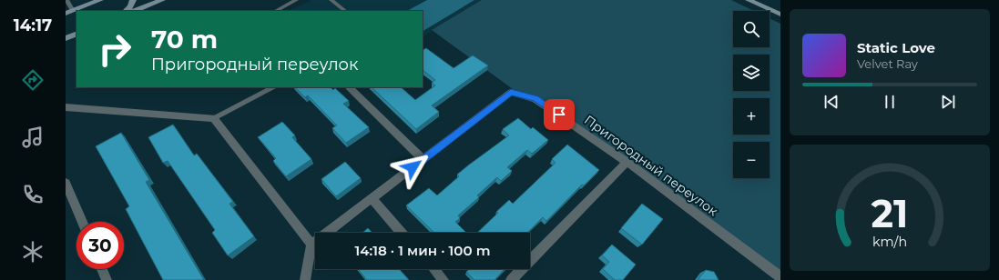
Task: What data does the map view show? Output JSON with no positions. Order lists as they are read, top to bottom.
{
  "streets": {
    "street": ["Пригородный переулок"]
  },
  "page": {
    "tabs": "14:17",
    "map_buttons": ["+", "−"],
    "turn": ["70 m", "Пригородный переулок"],
    "song": ["Static Love", "Velvet Ray"],
    "limit": "30",
    "trip": "14:18 · 1 мин · 100 m",
    "gauge": ["21", "km/h"]
  }
}
